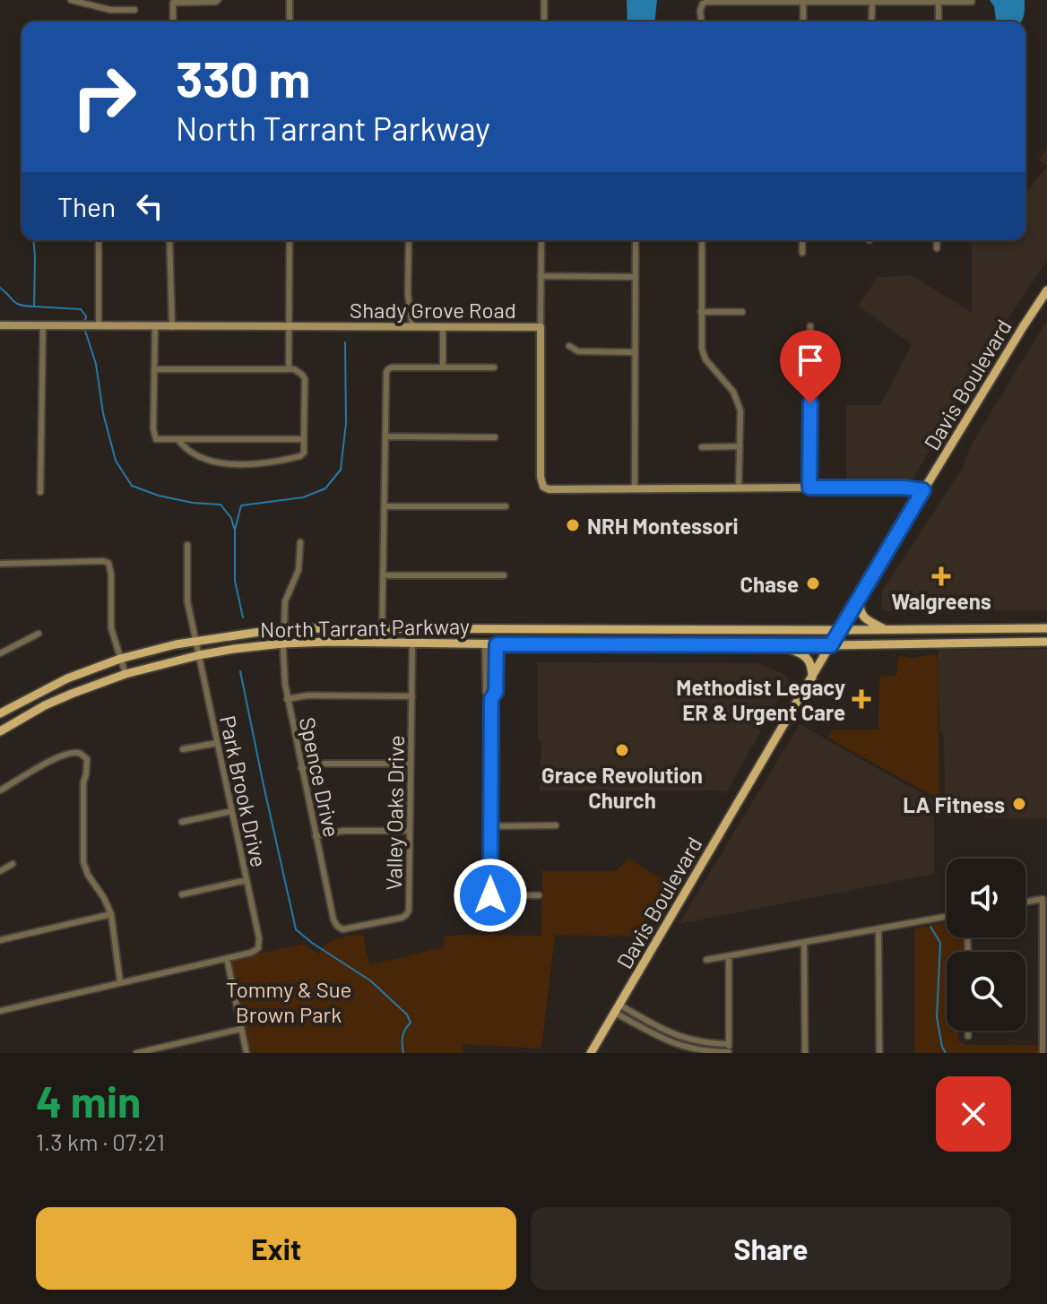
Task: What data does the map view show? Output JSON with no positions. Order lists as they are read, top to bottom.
{
  "streets": {
    "main road": ["Davis Boulevard", "North Tarrant Parkway"],
    "street": [
      "Shady Grove Road",
      "Spence Drive",
      "Park Brook Drive",
      "Valley Oaks Drive"
    ]
  },
  "crossings": [
    ["Shady Grove Road", "Davis Boulevard"],
    ["Davis Boulevard", "North Tarrant Parkway"],
    ["North Tarrant Parkway", "Spence Drive"],
    ["North Tarrant Parkway", "Park Brook Drive"],
    ["North Tarrant Parkway", "Valley Oaks Drive"],
    ["Spence Drive", "Valley Oaks Drive"]
  ],
  "parks": ["Tommy & Sue Brown Park"],
  "places": {
    "other": [
      "NRH Montessori",
      "Chase",
      "Grace Revolution Church",
      "LA Fitness"
    ],
    "health": ["Walgreens", "Methodist Legacy ER & Urgent Care"]
  },
  "page": {
    "turn": ["330 m", "North Tarrant Parkway"],
    "then": "Then",
    "heading": ["4 min", "1.3 km · 07:21"],
    "buttons": ["Exit", "Share"]
  }
}
